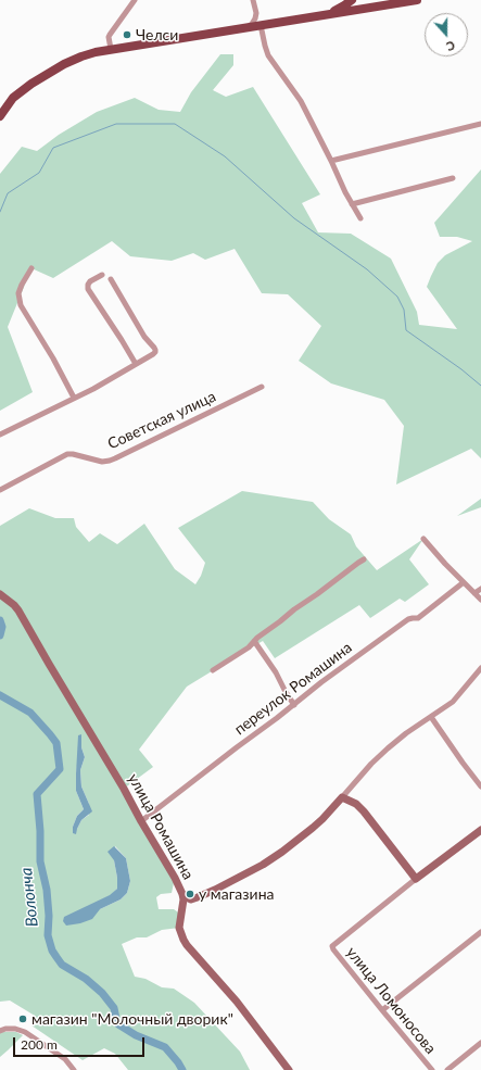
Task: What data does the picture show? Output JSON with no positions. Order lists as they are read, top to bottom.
{
  "streets": {
    "street": [
      "Советская улица",
      "переулок Ромашина",
      "улица Ромашина",
      "улица Ломоносова"
    ]
  },
  "crossings": [
    ["переулок Ромашина", "улица Ромашина"]
  ],
  "water": ["Волонча"],
  "places": ["Челси", "у магазина", "магазин \"Молочный дворик\""],
  "scale_bar": "200 m",
  "north": "bottom"
}
